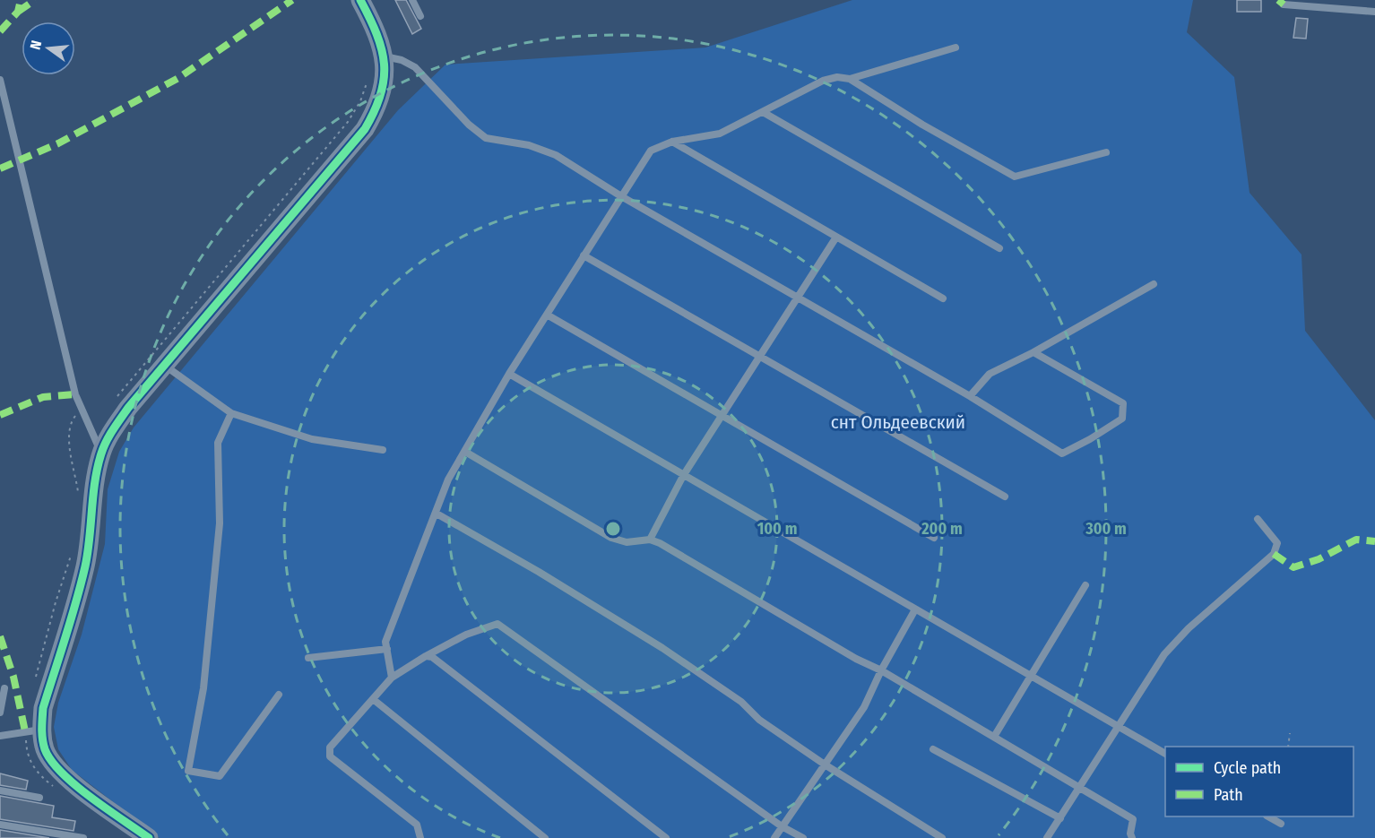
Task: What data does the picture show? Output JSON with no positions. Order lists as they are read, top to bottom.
{
  "parks": ["снт Ольдеевский"],
  "legend": ["Cycle path", "Path"],
  "north": "left",
  "rings": ["100 m", "200 m", "300 m"]
}
